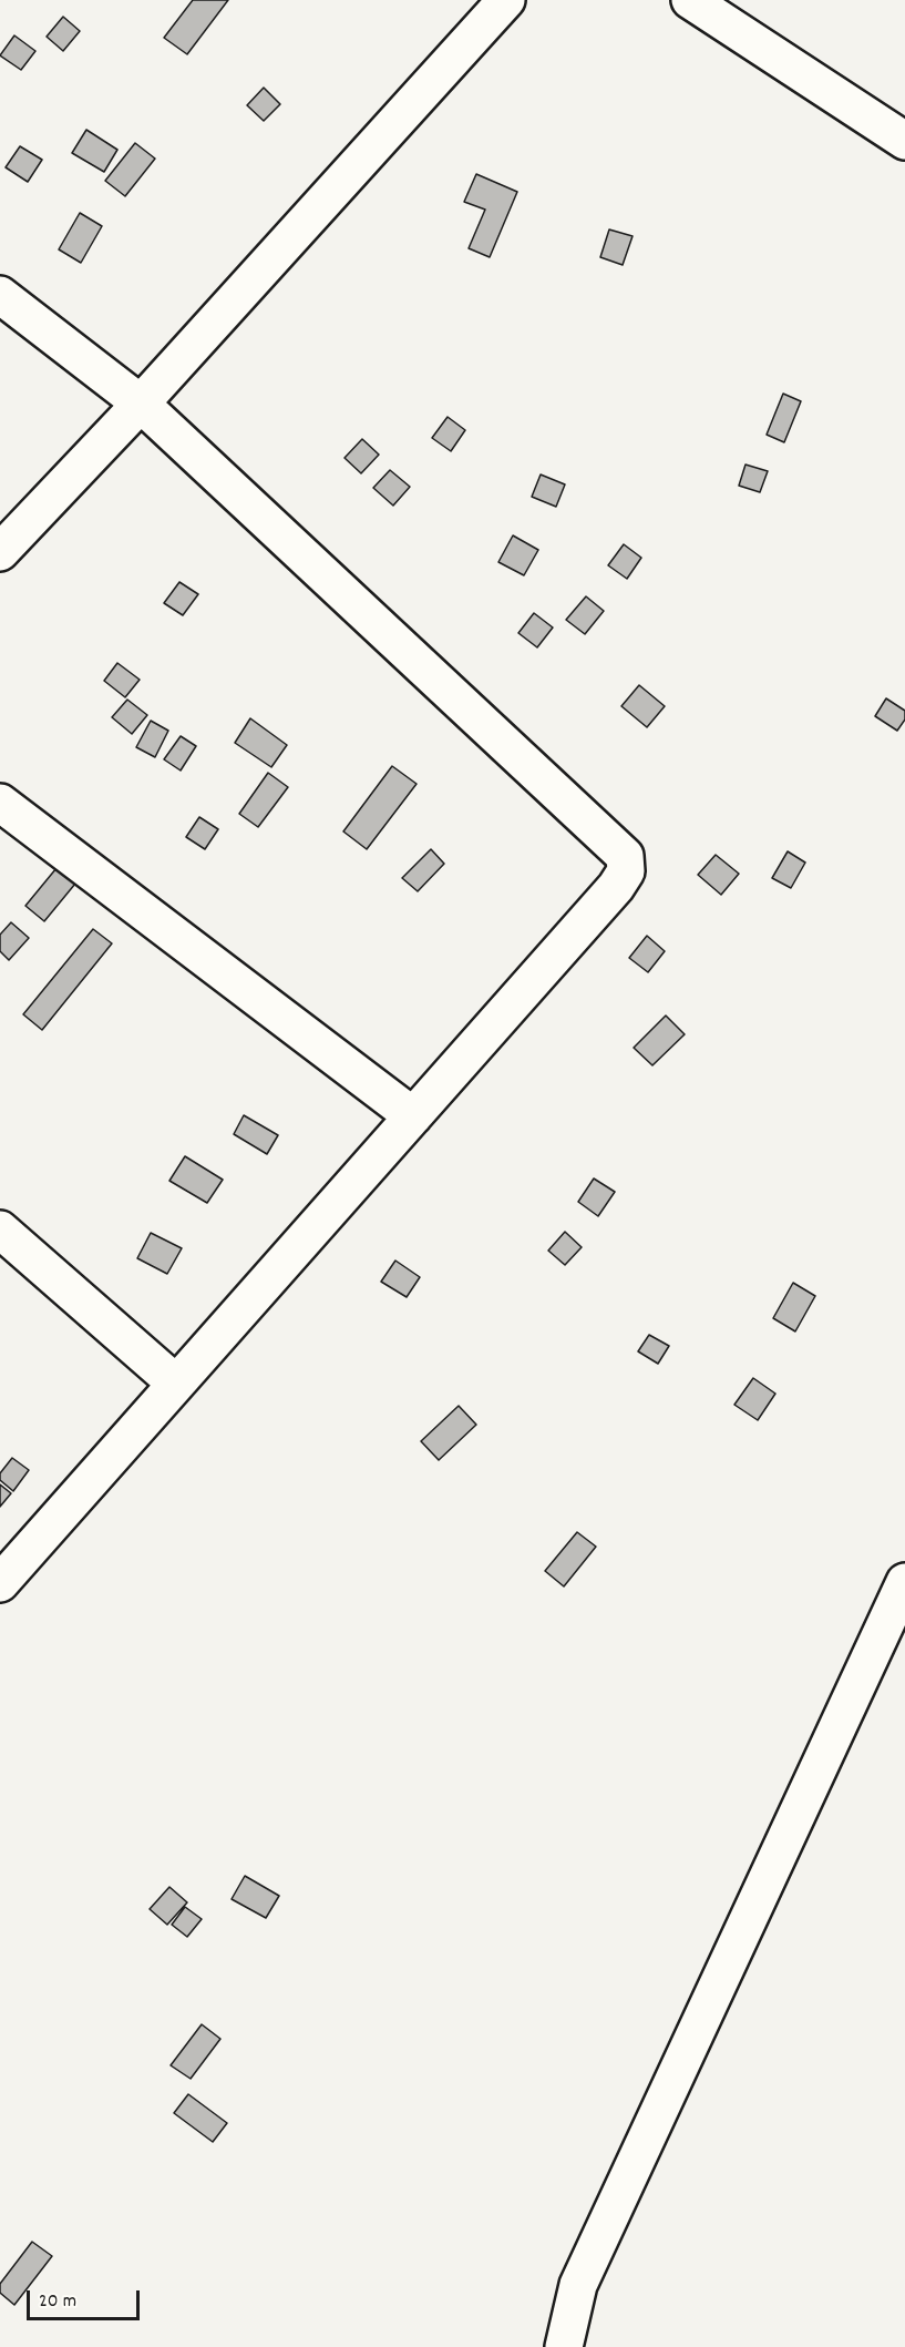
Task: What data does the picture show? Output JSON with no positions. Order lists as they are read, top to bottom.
{
  "scale_bar": "20 m"
}
